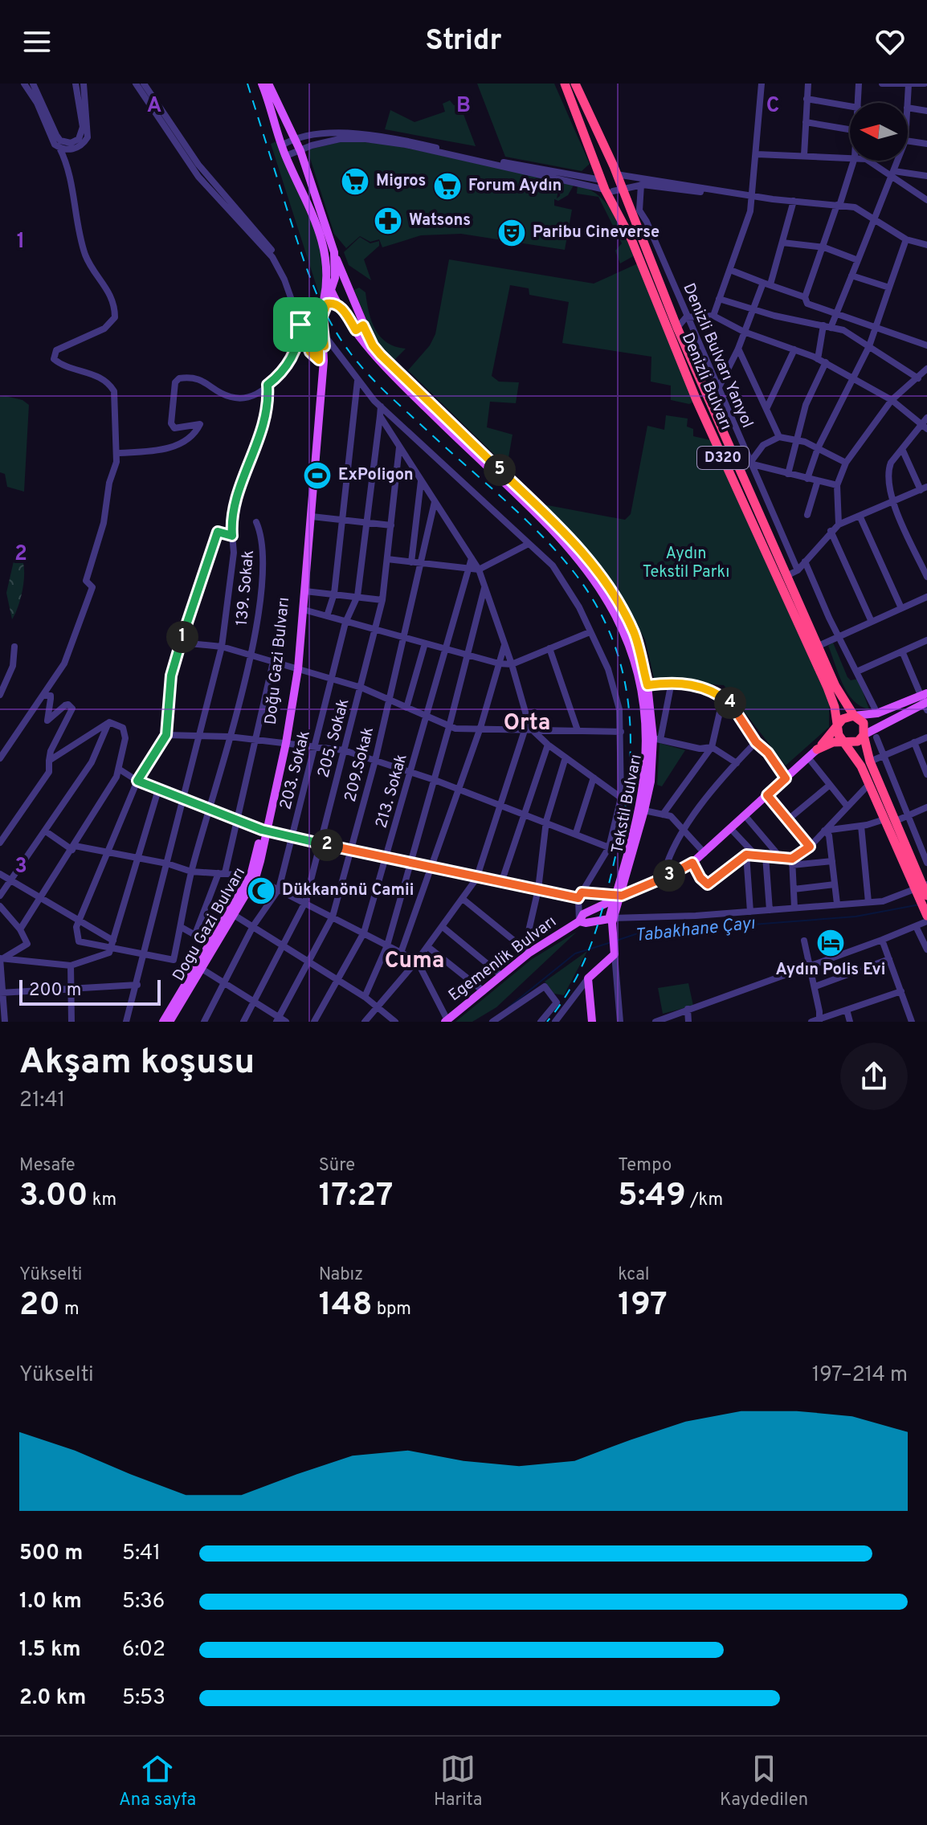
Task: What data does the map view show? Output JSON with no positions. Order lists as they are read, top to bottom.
{
  "streets": {
    "highway": ["Denizli Bulvarı", "D320"],
    "main road": [
      "Doğu Gazi Bulvarı",
      "Tekstil Bulvarı",
      "Dogu Gazi Bulvarı",
      "Egemenlik Bulvarı"
    ],
    "street": [
      "Denizli Bulvarı Yanyol",
      "139. Sokak",
      "205. Sokak",
      "209.Sokak",
      "203. Sokak",
      "213. Sokak"
    ]
  },
  "crossings": [
    ["Denizli Bulvarı Yanyol", "Denizli Bulvarı"],
    ["Doğu Gazi Bulvarı", "Tekstil Bulvarı"],
    ["Doğu Gazi Bulvarı", "Dogu Gazi Bulvarı"],
    ["Tekstil Bulvarı", "Egemenlik Bulvarı"]
  ],
  "districts": ["Orta", "Cuma"],
  "water": ["Tabakhane Çayı"],
  "parks": ["Aydın Tekstil Parkı"],
  "places": {
    "supermarket": ["Migros", "Forum Aydın"],
    "pharmacy": ["Watsons"],
    "theatre": ["Paribu Cineverse"],
    "sports": ["ExPoligon"],
    "mosque": ["Dükkanönü Camii"],
    "hotel": ["Aydın Polis Evi"]
  },
  "scale_bar": "200 m",
  "north": "left",
  "page": {
    "header": "Stridr",
    "pins": [
      "5",
      "1",
      "4",
      "2",
      "3"
    ],
    "scale": "200 m",
    "heading": ["Akşam koşusu", "21:41"],
    "stats": [
      ["Mesafe", "3.00 km"],
      ["Süre", "17:27"],
      ["Tempo", "5:49 /km"],
      ["Yükselti", "20 m"],
      ["Nabız", "148 bpm"],
      ["kcal", "197"]
    ],
    "chart": ["Yükselti", "197–214 m"],
    "list": [
      {
        "name": "500 m",
        "note": "5:41"
      },
      {
        "name": "1.0 km",
        "note": "5:36"
      },
      {
        "name": "1.5 km",
        "note": "6:02"
      },
      {
        "name": "2.0 km",
        "note": "5:53"
      }
    ],
    "tabs": ["Ana sayfa", "Harita", "Kaydedilen"]
  },
  "grid": {
    "columns": ["A", "B", "C"],
    "rows": ["1", "2", "3"]
  }
}
